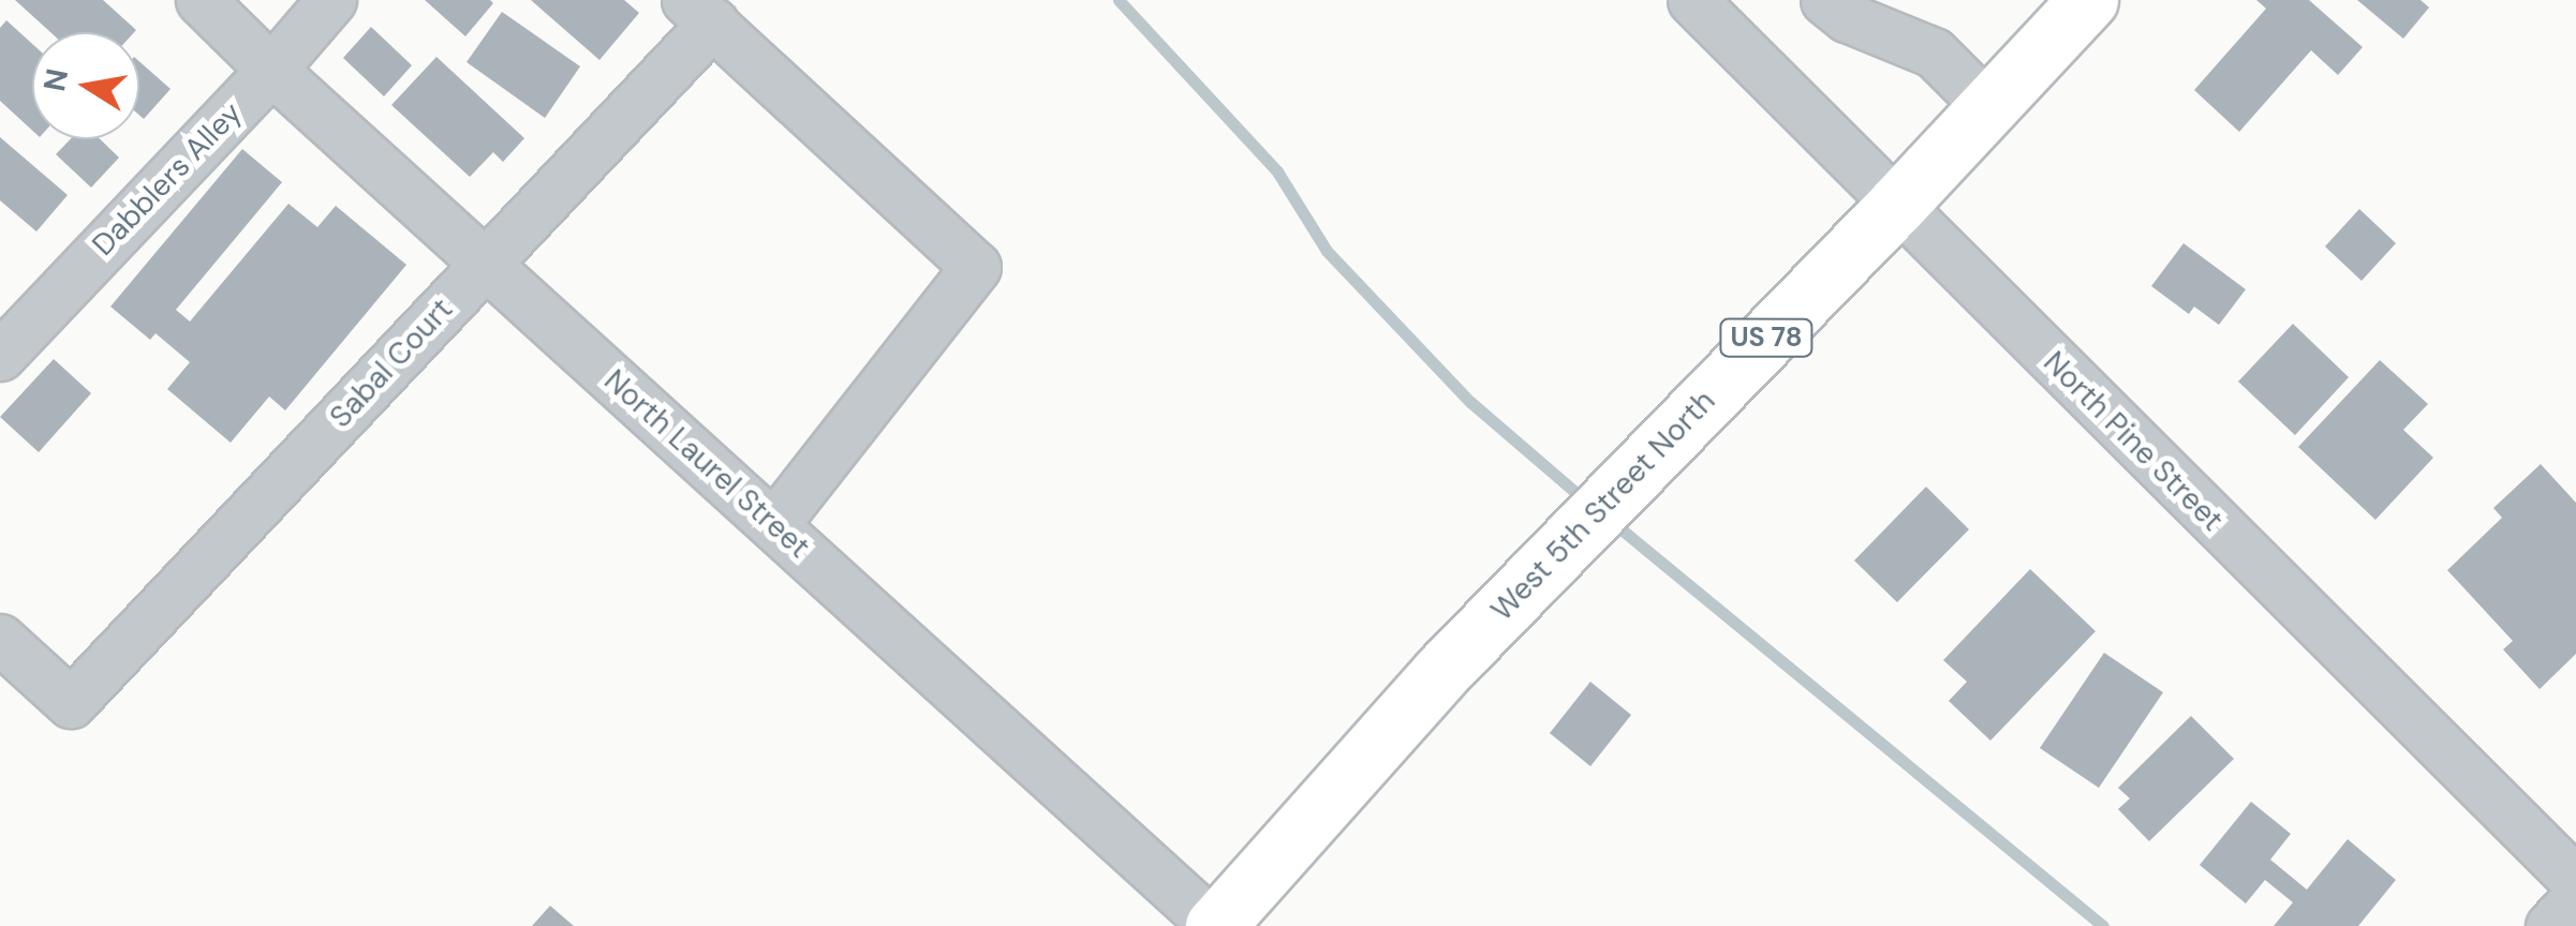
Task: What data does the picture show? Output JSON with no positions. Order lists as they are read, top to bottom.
{
  "streets": {
    "main road": ["US 78", "West 5th Street North"],
    "street": [
      "Dabblers Alley",
      "Sabal Court",
      "North Pine Street",
      "North Laurel Street"
    ]
  },
  "crossings": [
    ["Dabblers Alley", "North Laurel Street"],
    ["Sabal Court", "North Laurel Street"],
    ["North Pine Street", "West 5th Street North"],
    ["North Laurel Street", "West 5th Street North"]
  ],
  "north": "left"
}
